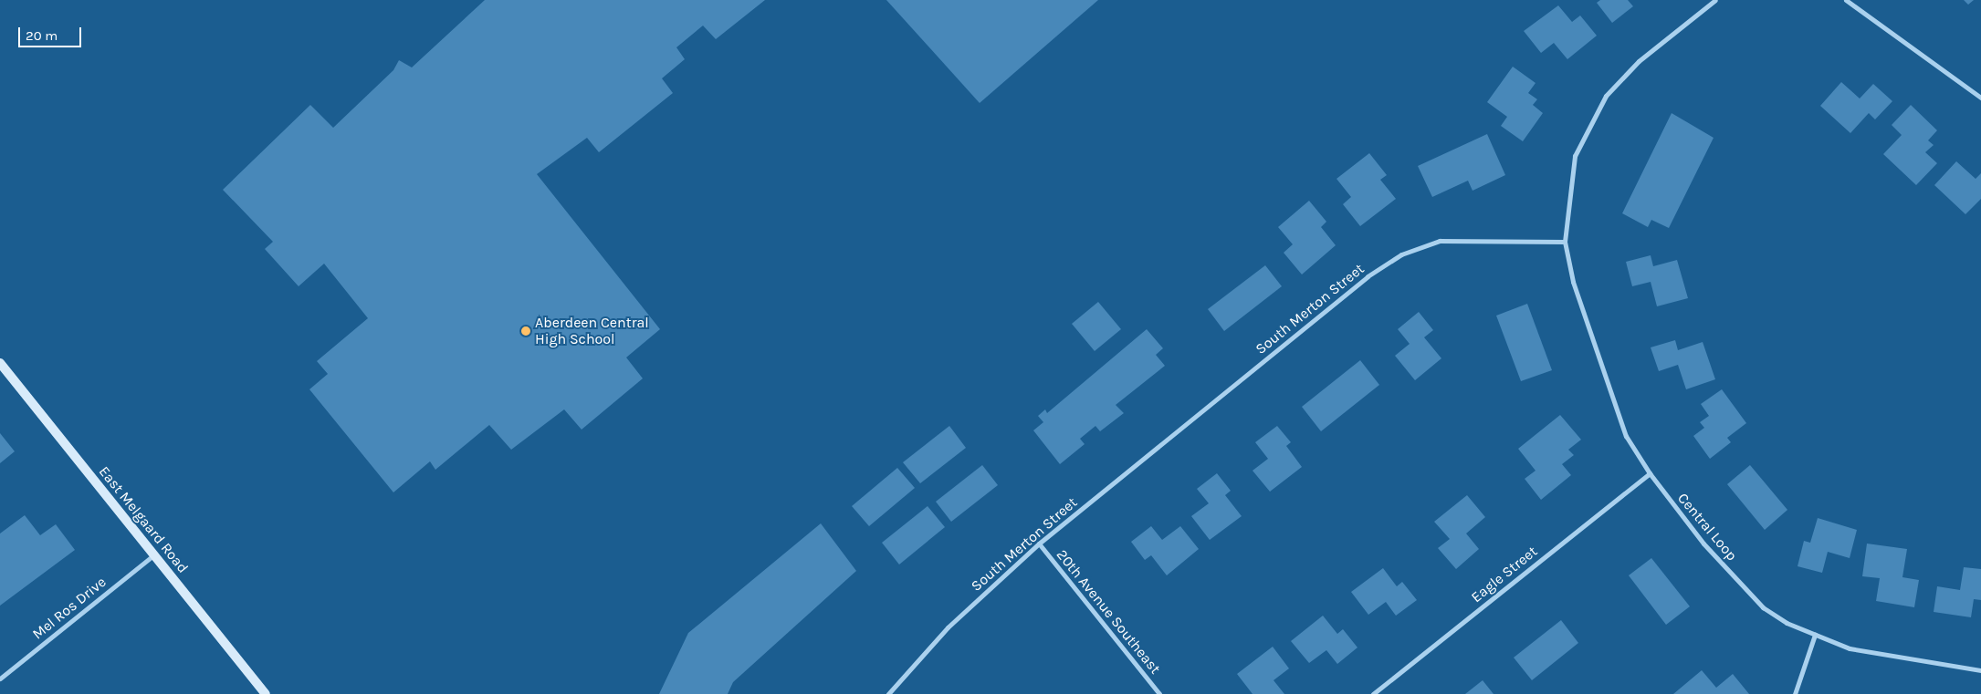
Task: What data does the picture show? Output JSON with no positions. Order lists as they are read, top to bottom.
{
  "streets": {
    "main road": ["East Melgaard Road"],
    "street": [
      "South Merton Street",
      "Central Loop",
      "Eagle Street",
      "Mel Ros Drive",
      "20th Avenue Southeast"
    ]
  },
  "crossings": [
    ["South Merton Street", "Central Loop"],
    ["South Merton Street", "20th Avenue Southeast"],
    ["East Melgaard Road", "Mel Ros Drive"],
    ["Central Loop", "Eagle Street"]
  ],
  "places": ["Aberdeen Central High School"],
  "scale_bar": "20 m"
}
